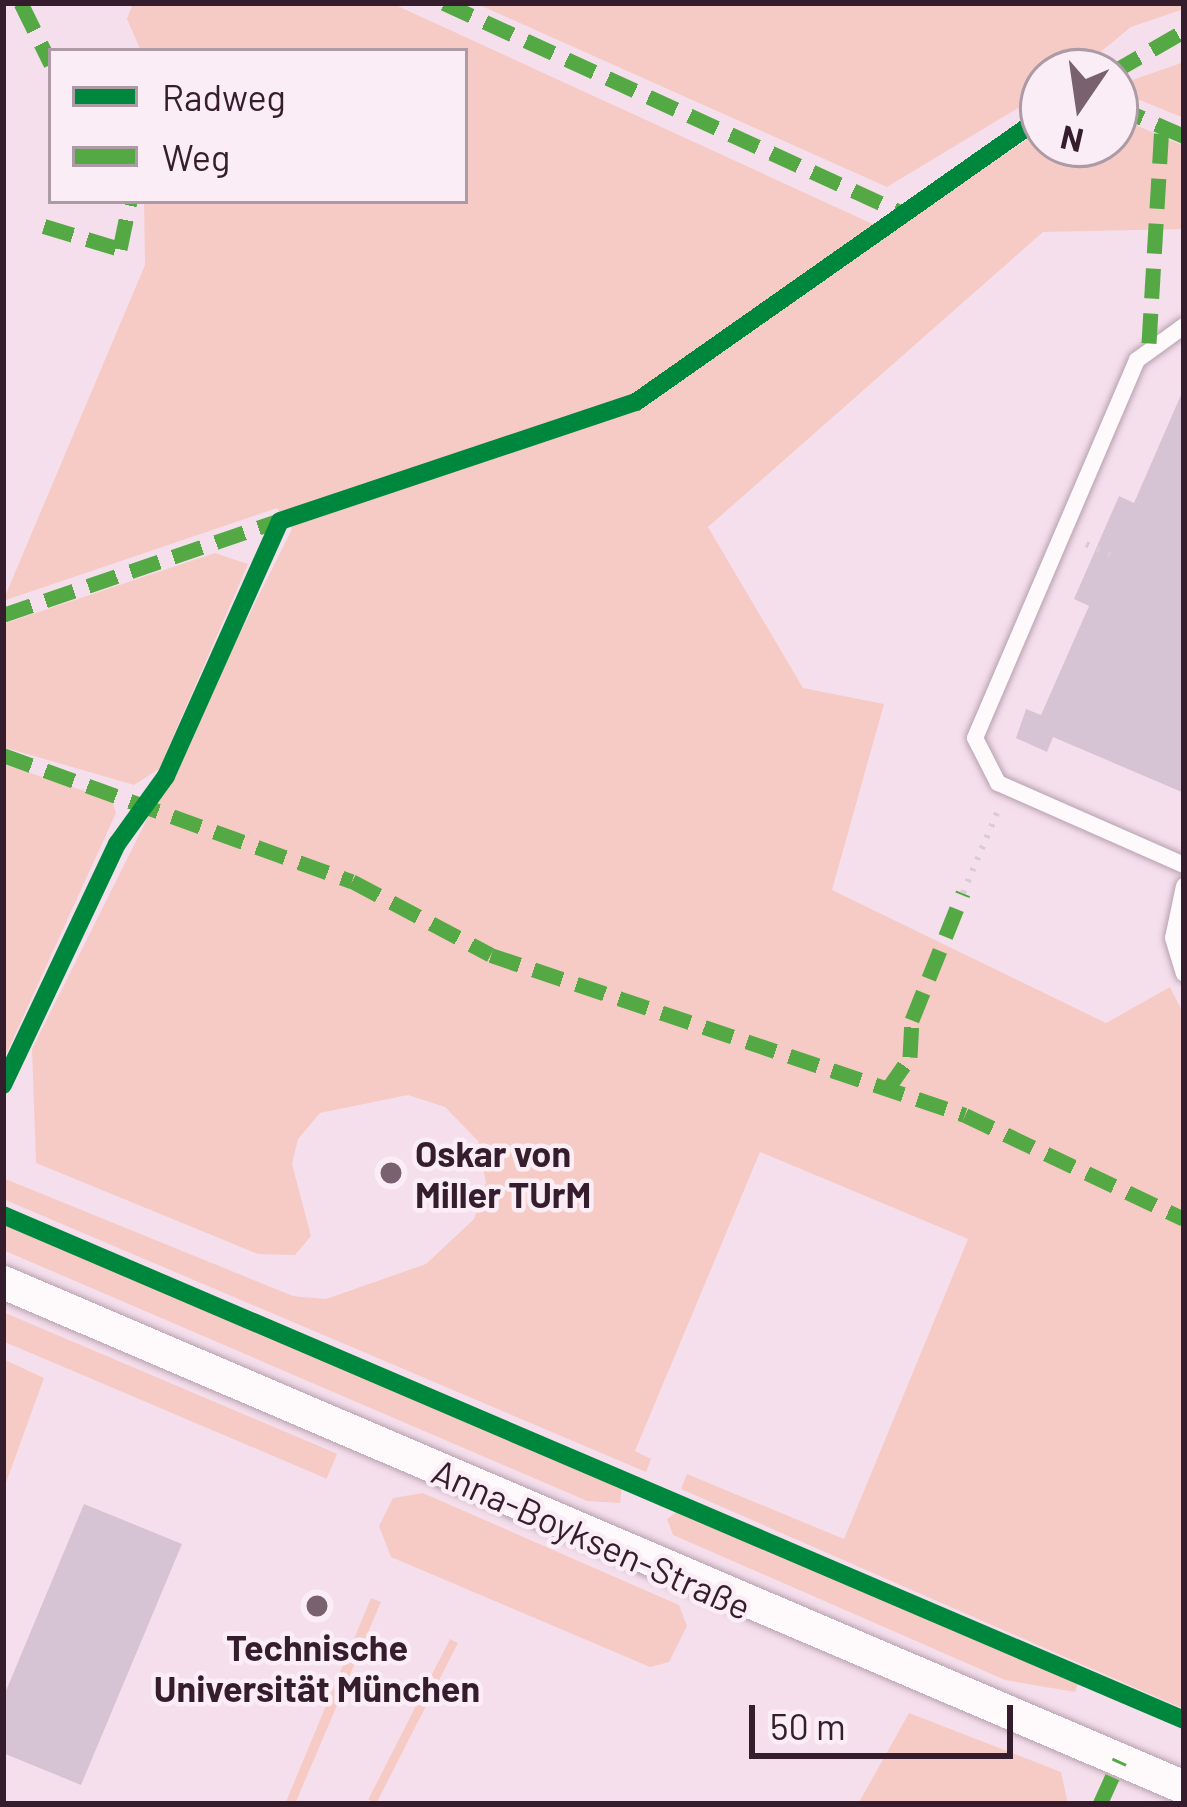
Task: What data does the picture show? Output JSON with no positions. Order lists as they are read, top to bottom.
{
  "streets": {
    "street": ["Anna-Boyksen-Straße"]
  },
  "places": ["Oskar von Miller TUrM", "Technische Universität München"],
  "legend": ["Radweg", "Weg"],
  "scale_bar": "50 m",
  "north": "bottom"
}
